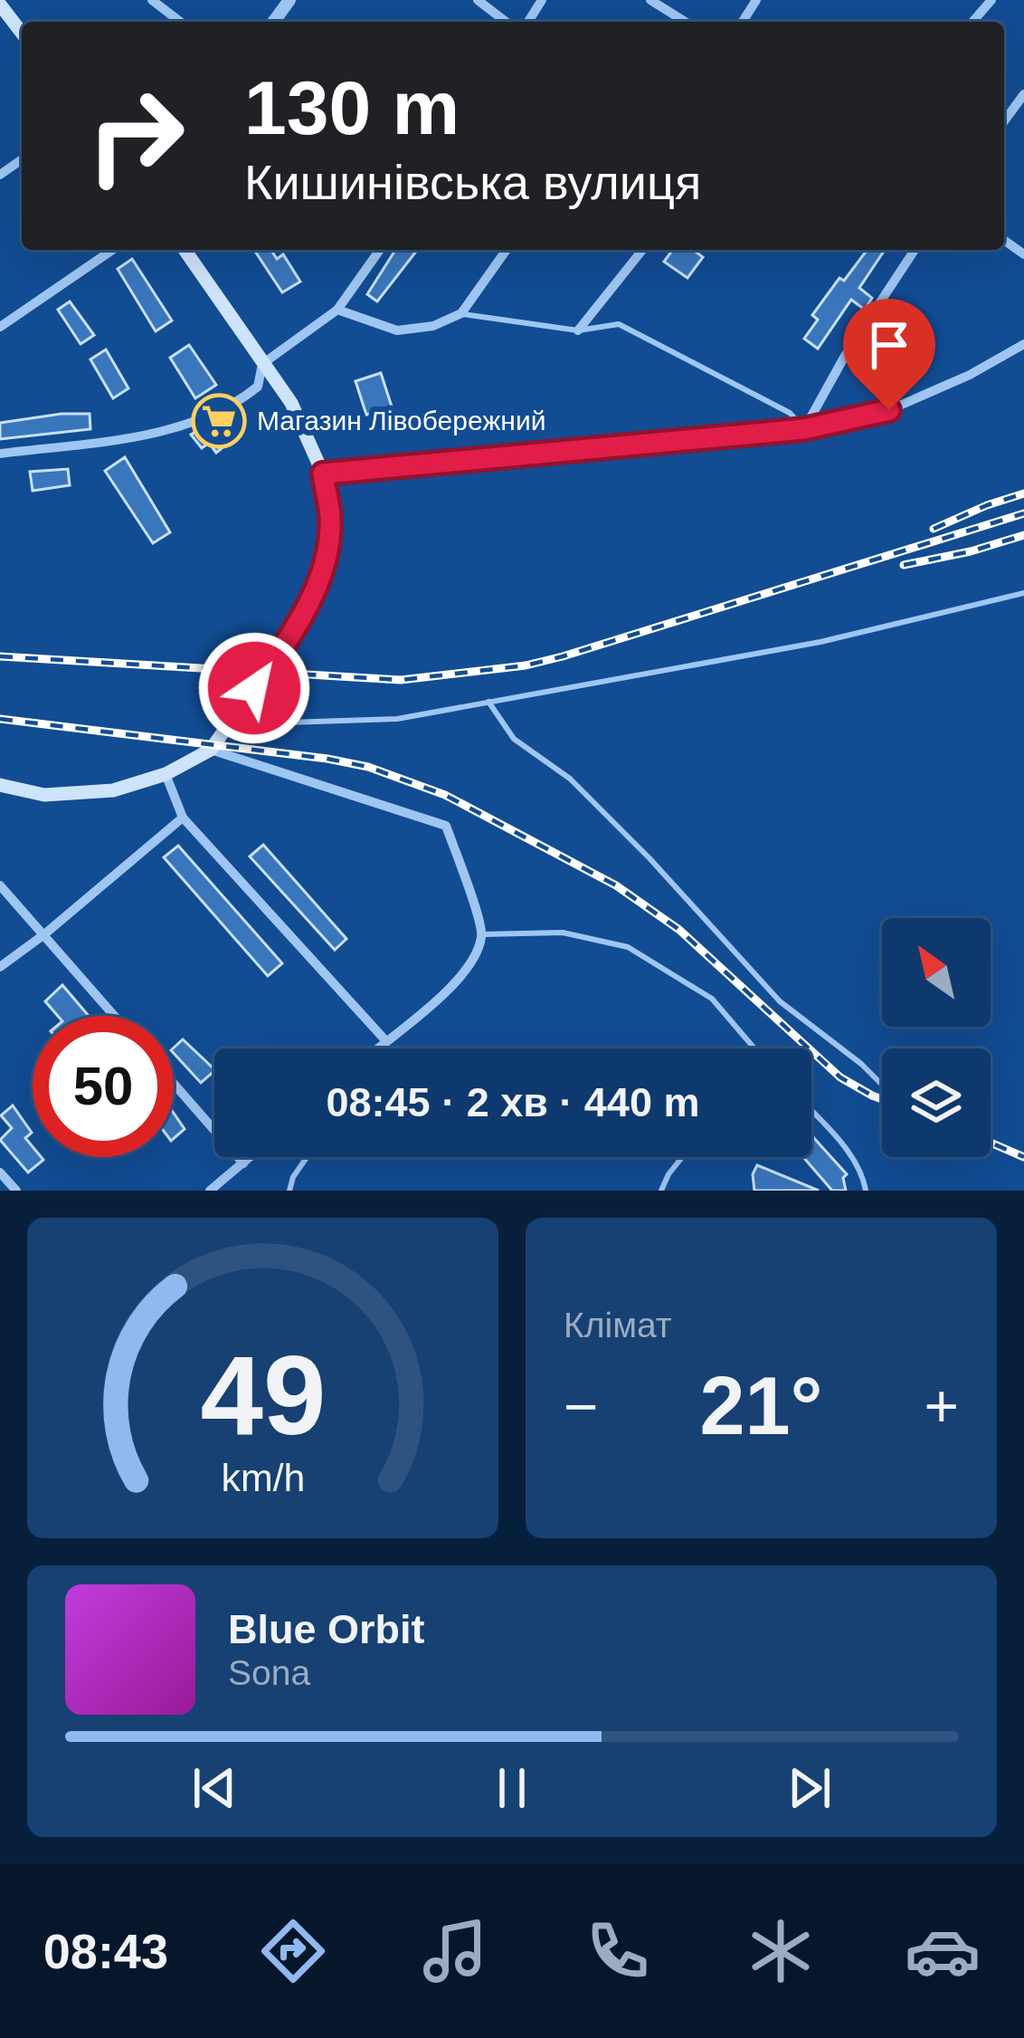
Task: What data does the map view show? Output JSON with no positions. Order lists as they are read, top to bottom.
{
  "places": {
    "supermarket": ["Магазин Лівобережний"]
  },
  "north": "top left",
  "page": {
    "turn": ["130 m", "Кишинівська вулиця"],
    "limit": "50",
    "trip": "08:45 · 2 хв · 440 m",
    "tile": "Клімат",
    "heat": ["−", "21°", "+"],
    "song": ["Blue Orbit", "Sona"],
    "tabs": "08:43",
    "gauge": ["49", "km/h"]
  }
}
